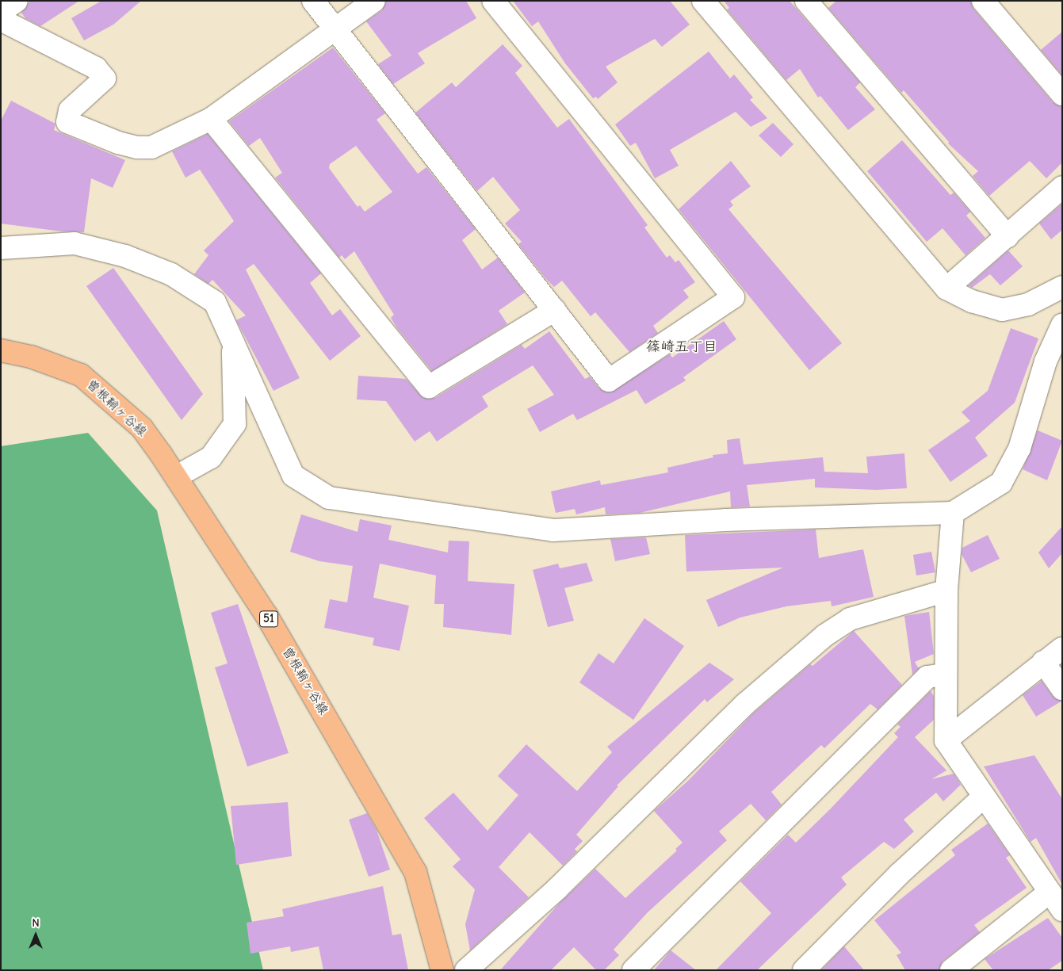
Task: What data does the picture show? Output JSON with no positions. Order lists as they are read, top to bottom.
{
  "streets": {
    "main road": ["曽根鞘ヶ谷線", "51"]
  },
  "districts": ["篠崎五丁目"],
  "north": "top"
}
